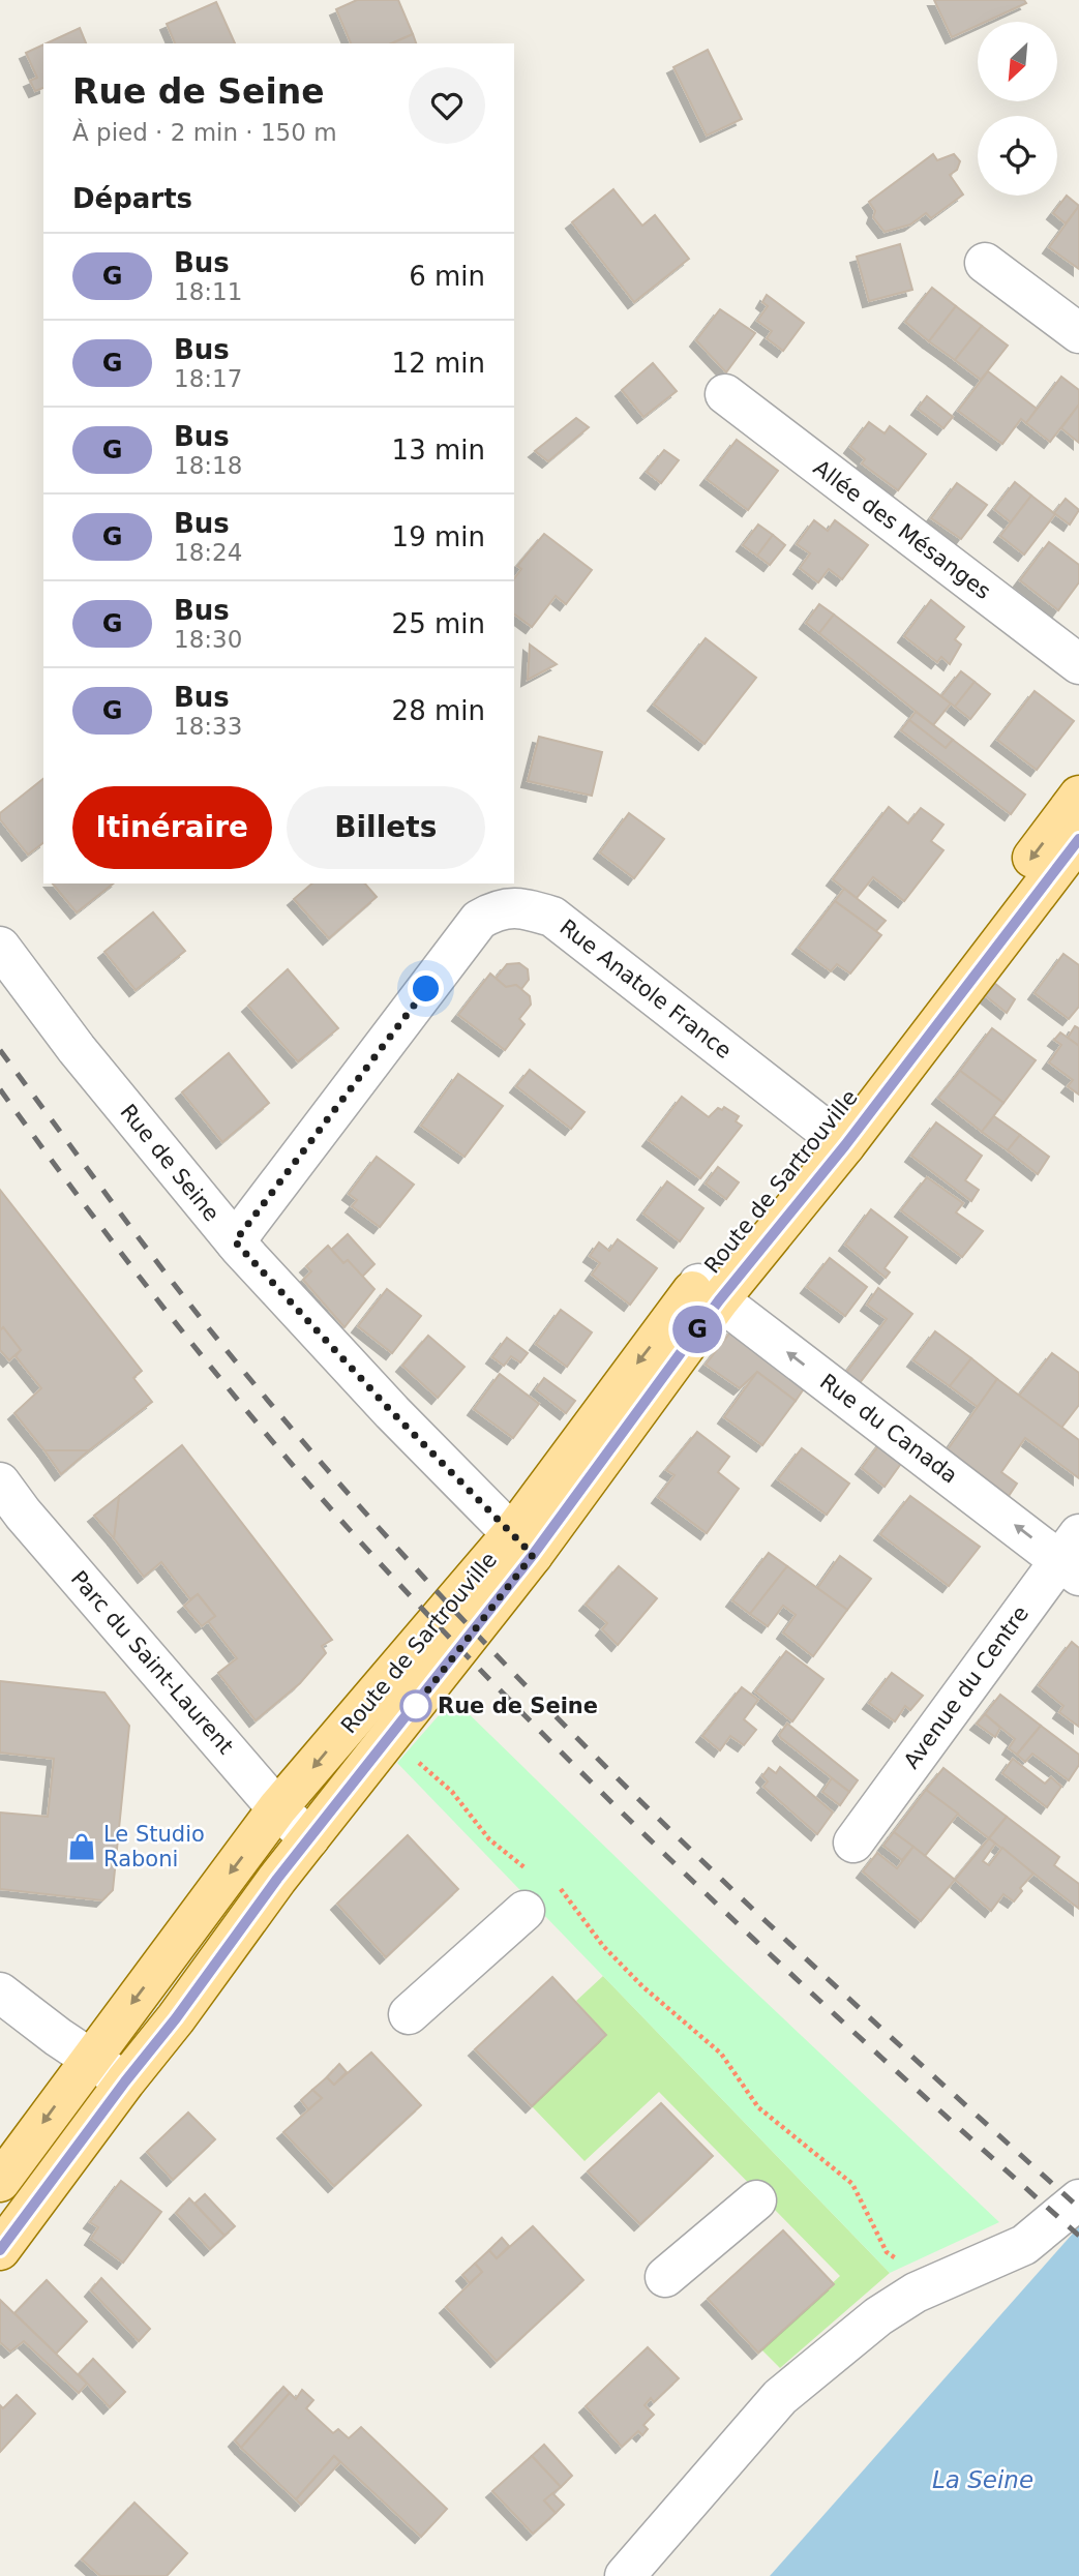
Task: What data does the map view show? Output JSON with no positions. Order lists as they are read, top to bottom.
{
  "streets": {
    "main road": ["Route de Sartrouville"],
    "street": [
      "Allée des Mésanges",
      "Rue Anatole France",
      "Rue de Seine",
      "Rue du Canada",
      "Parc du Saint-Laurent",
      "Avenue du Centre"
    ]
  },
  "crossings": [
    ["Rue Anatole France", "Rue de Seine"],
    ["Rue Anatole France", "Route de Sartrouville"],
    ["Rue de Seine", "Route de Sartrouville"],
    ["Route de Sartrouville", "Rue du Canada"],
    ["Route de Sartrouville", "Parc du Saint-Laurent"],
    ["Rue du Canada", "Avenue du Centre"]
  ],
  "one_way": ["Rue du Canada"],
  "water": ["La Seine"],
  "places": {
    "other": ["Rue de Seine"],
    "shop": ["Le Studio Raboni"]
  },
  "lines": ["bus line G"],
  "north": "bottom left",
  "page": {
    "on_map": "G",
    "heading": [
      ["Rue de Seine", "À pied · 2 min · 150 m"],
      "Départs"
    ],
    "list": [
      {
        "mark": "G",
        "name": "Bus",
        "note": "18:11",
        "value": "6 min"
      },
      {
        "mark": "G",
        "name": "Bus",
        "note": "18:17",
        "value": "12 min"
      },
      {
        "mark": "G",
        "name": "Bus",
        "note": "18:18",
        "value": "13 min"
      },
      {
        "mark": "G",
        "name": "Bus",
        "note": "18:24",
        "value": "19 min"
      },
      {
        "mark": "G",
        "name": "Bus",
        "note": "18:30",
        "value": "25 min"
      },
      {
        "mark": "G",
        "name": "Bus",
        "note": "18:33",
        "value": "28 min"
      }
    ],
    "buttons": ["Itinéraire", "Billets"]
  }
}
